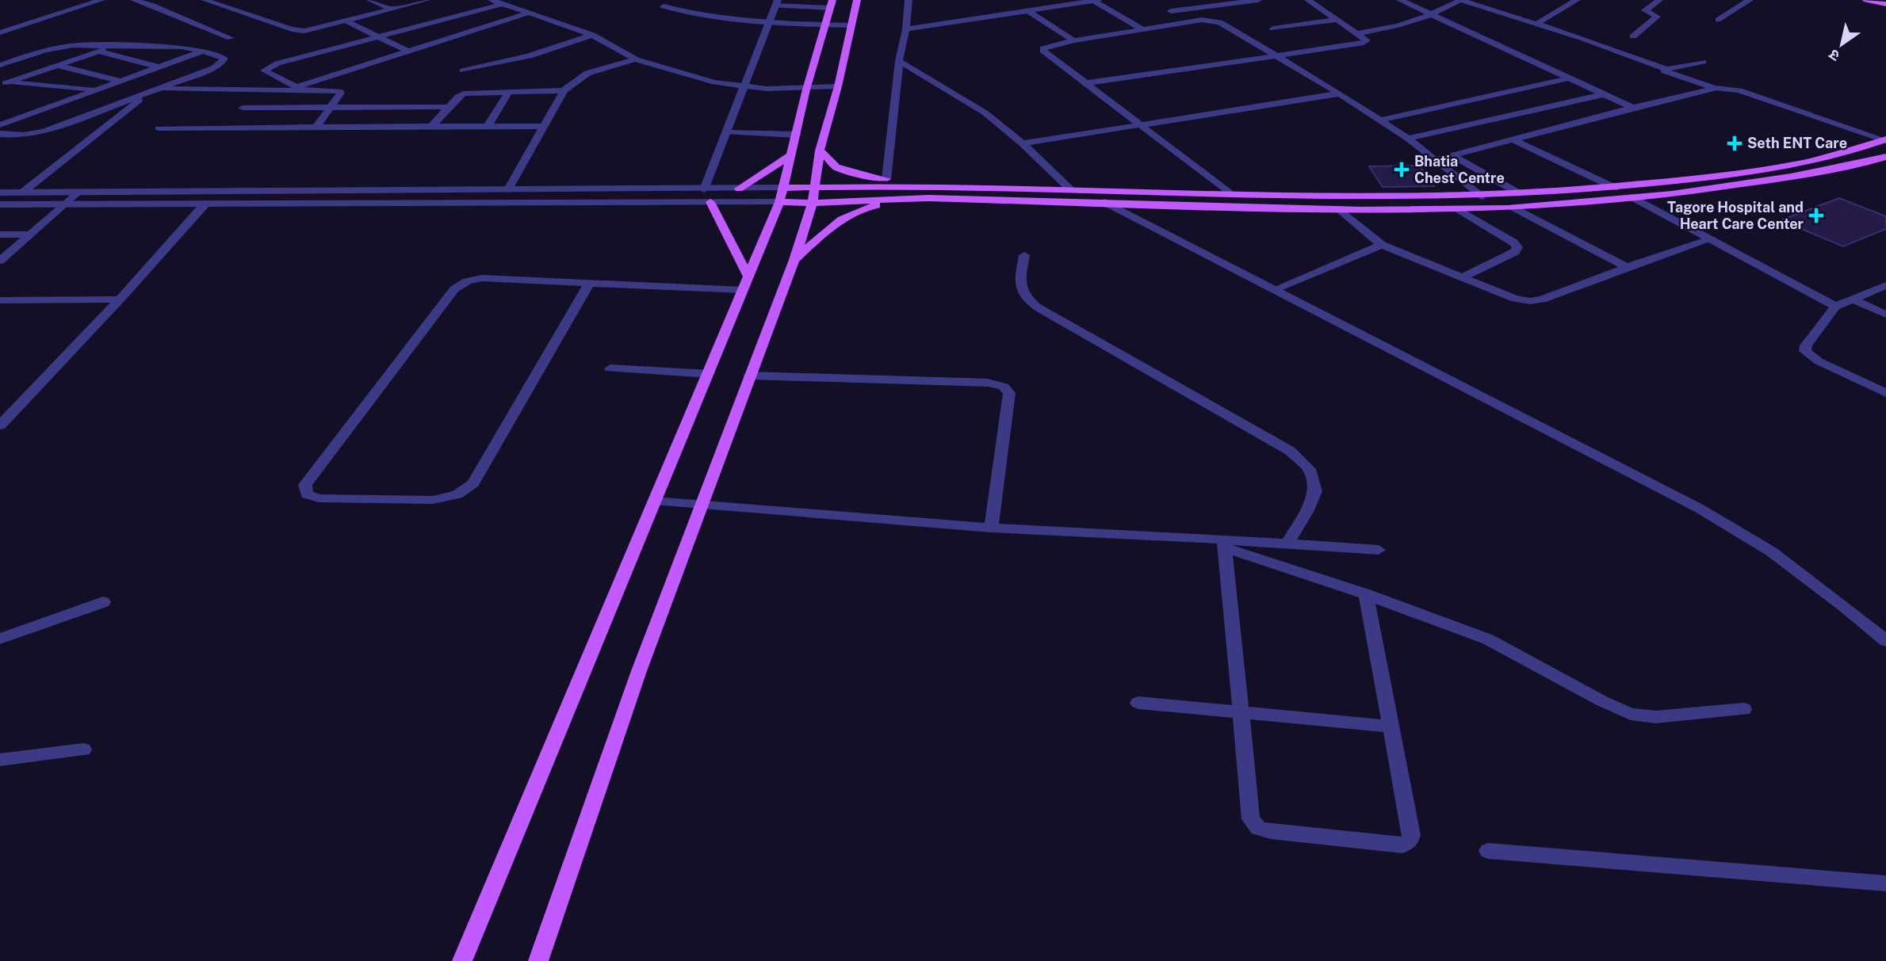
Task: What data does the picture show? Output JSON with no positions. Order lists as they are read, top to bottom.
{
  "places": {
    "health": ["Seth ENT Care", "Bhatia Chest Centre", "Tagore Hospital and Heart Care Center"]
  },
  "north": "bottom left"
}
